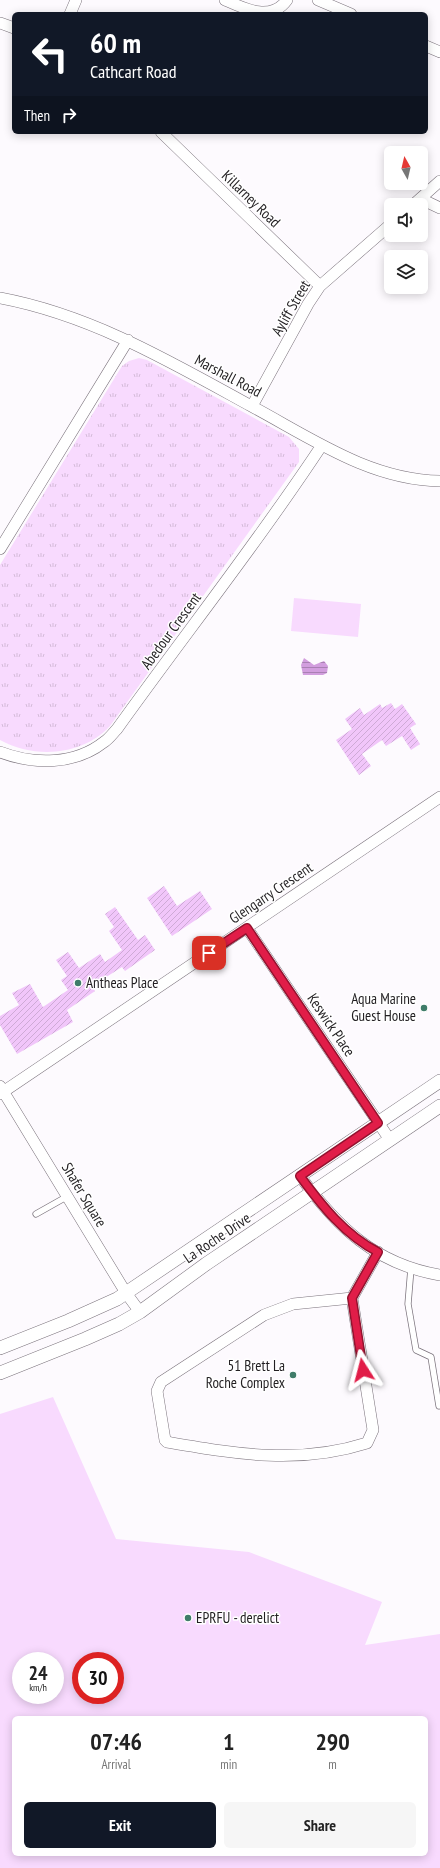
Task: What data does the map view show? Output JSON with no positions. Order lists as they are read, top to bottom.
{
  "streets": {
    "street": [
      "Killarney Road",
      "Ayliff Street",
      "Marshall Road",
      "Abedour Crescent",
      "Glengarry Crescent",
      "Keswick Place",
      "Shafer Square",
      "La Roche Drive"
    ]
  },
  "crossings": [
    ["Killarney Road", "Ayliff Street"],
    ["Ayliff Street", "Marshall Road"],
    ["Marshall Road", "Abedour Crescent"],
    ["Glengarry Crescent", "Keswick Place"],
    ["Glengarry Crescent", "Shafer Square"],
    ["Keswick Place", "La Roche Drive"],
    ["Shafer Square", "La Roche Drive"]
  ],
  "places": [
    "Antheas Place",
    "Aqua Marine Guest House",
    "51 Brett La Roche Complex",
    "EPRFU - derelict"
  ],
  "north": "top",
  "page": {
    "turn": ["60 m", "Cathcart Road"],
    "then": "Then",
    "speed": "24 km/h",
    "limit": "30",
    "eta": [
      "07:46",
      "Arrival",
      "1",
      "min",
      "290",
      "m"
    ],
    "buttons": ["Exit", "Share"]
  }
}
